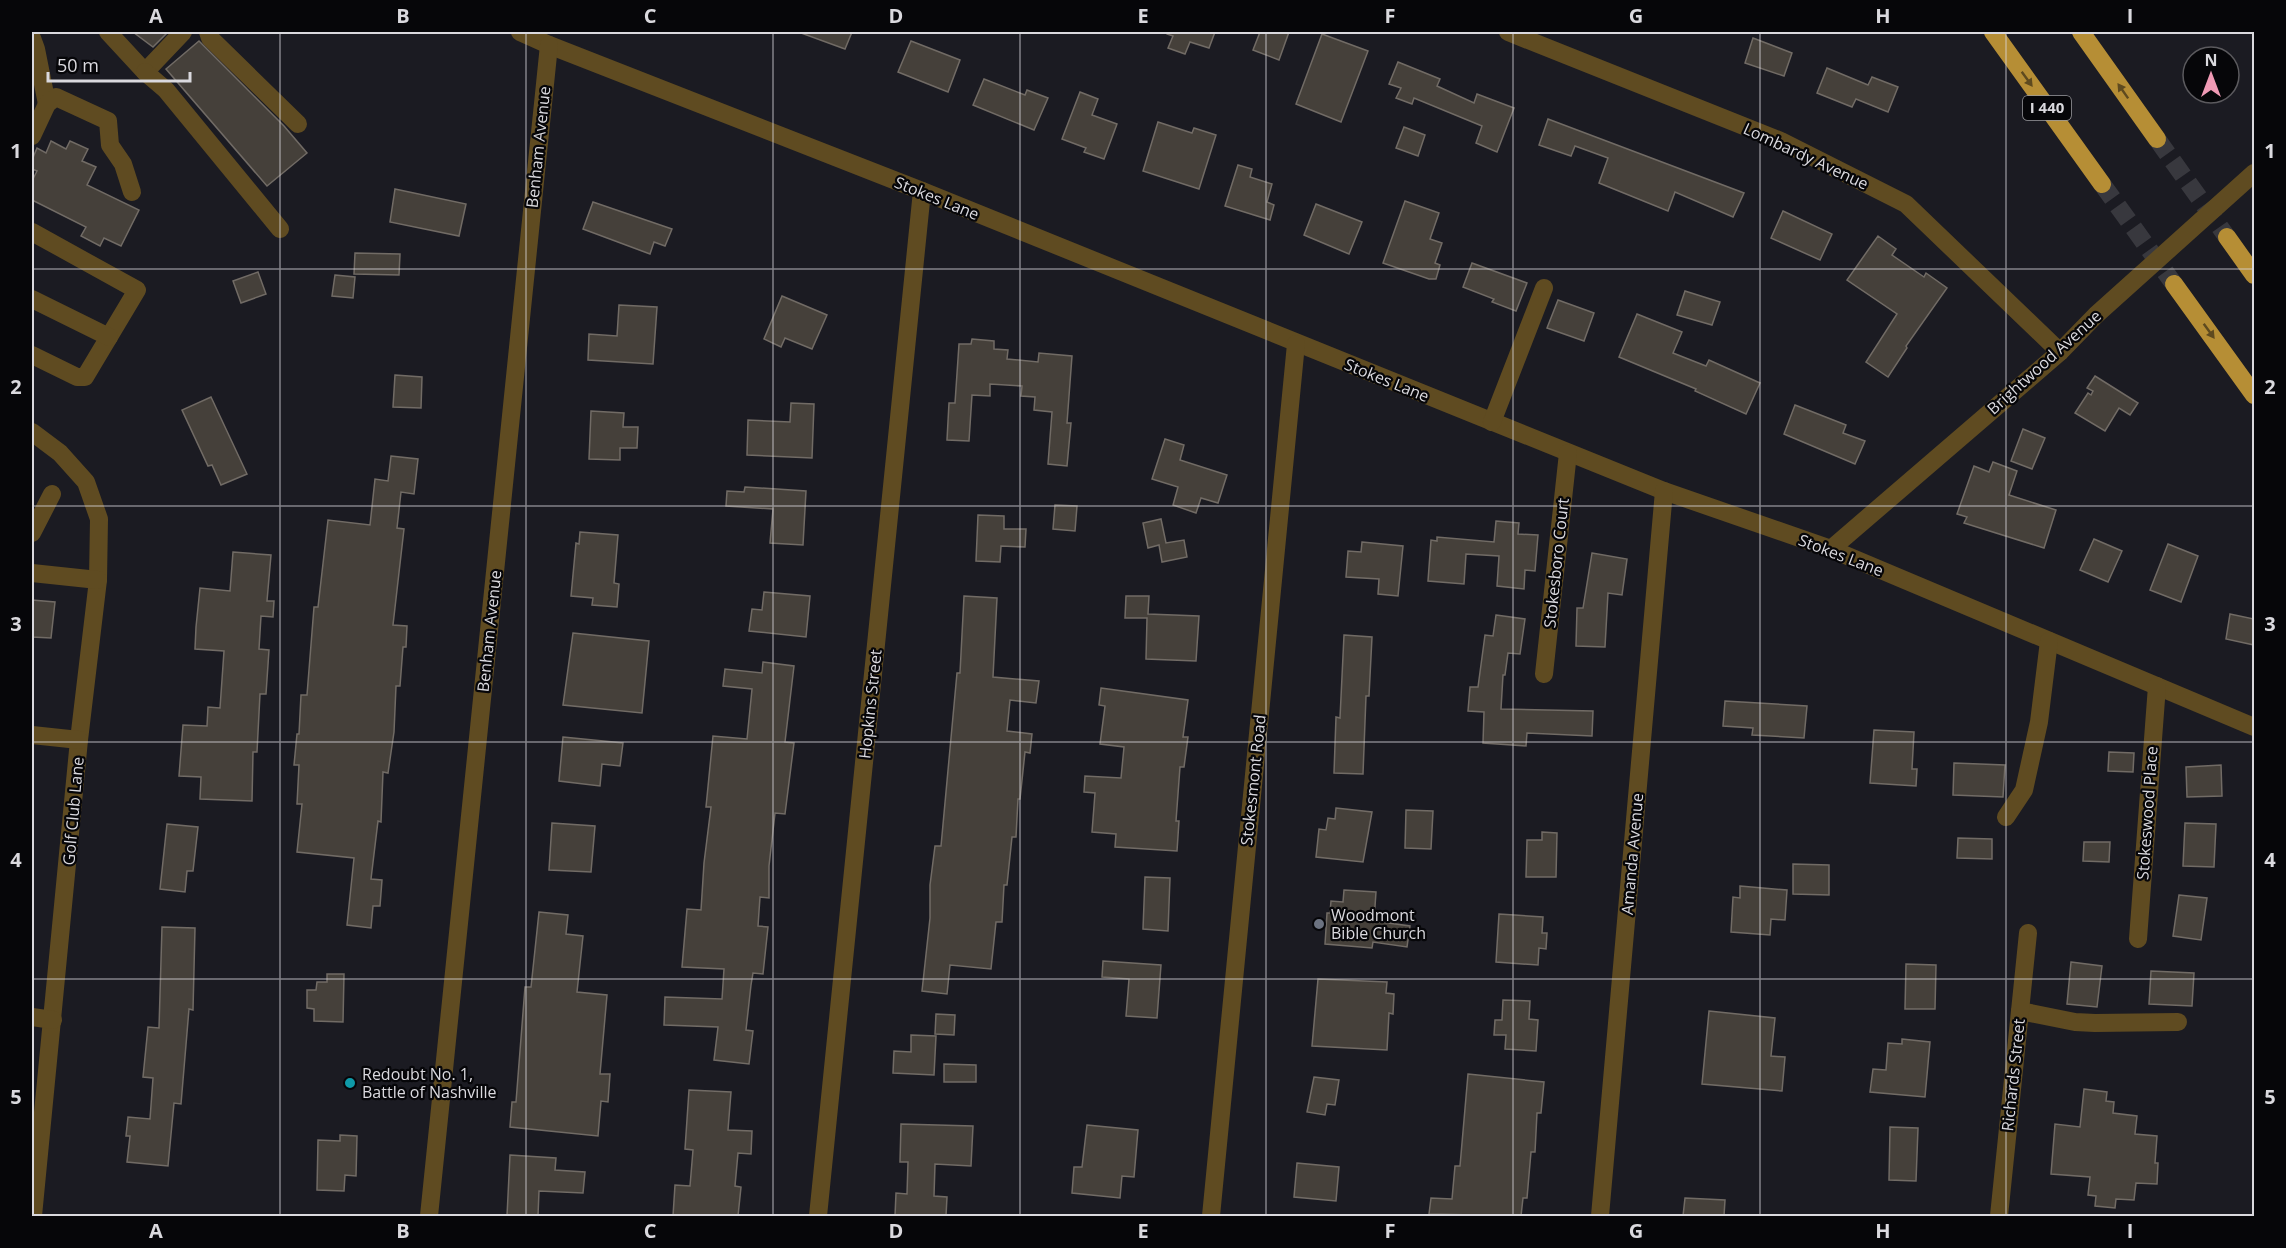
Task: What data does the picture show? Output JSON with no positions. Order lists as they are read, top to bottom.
{
  "streets": {
    "highway": ["I 440"],
    "street": [
      "Benham Avenue",
      "Lombardy Avenue",
      "Stokes Lane",
      "Brightwood Avenue",
      "Stokesboro Court",
      "Hopkins Street",
      "Stokesmont Road",
      "Golf Club Lane",
      "Stokeswood Place",
      "Amanda Avenue",
      "Richards Street"
    ]
  },
  "crossings": [
    ["Benham Avenue", "Stokes Lane"],
    ["Lombardy Avenue", "Brightwood Avenue"],
    ["Stokes Lane", "Brightwood Avenue"],
    ["Stokes Lane", "Stokesboro Court"],
    ["Stokes Lane", "Hopkins Street"],
    ["Stokes Lane", "Stokesmont Road"],
    ["Stokes Lane", "Stokeswood Place"],
    ["Stokes Lane", "Amanda Avenue"]
  ],
  "places": ["Woodmont Bible Church", "Redoubt No. 1, Battle of Nashville"],
  "scale_bar": "50 m",
  "north": "top",
  "grid": {
    "columns": [
      "A",
      "B",
      "C",
      "D",
      "E",
      "F",
      "G",
      "H",
      "I"
    ],
    "rows": [
      "1",
      "2",
      "3",
      "4",
      "5"
    ]
  }
}
